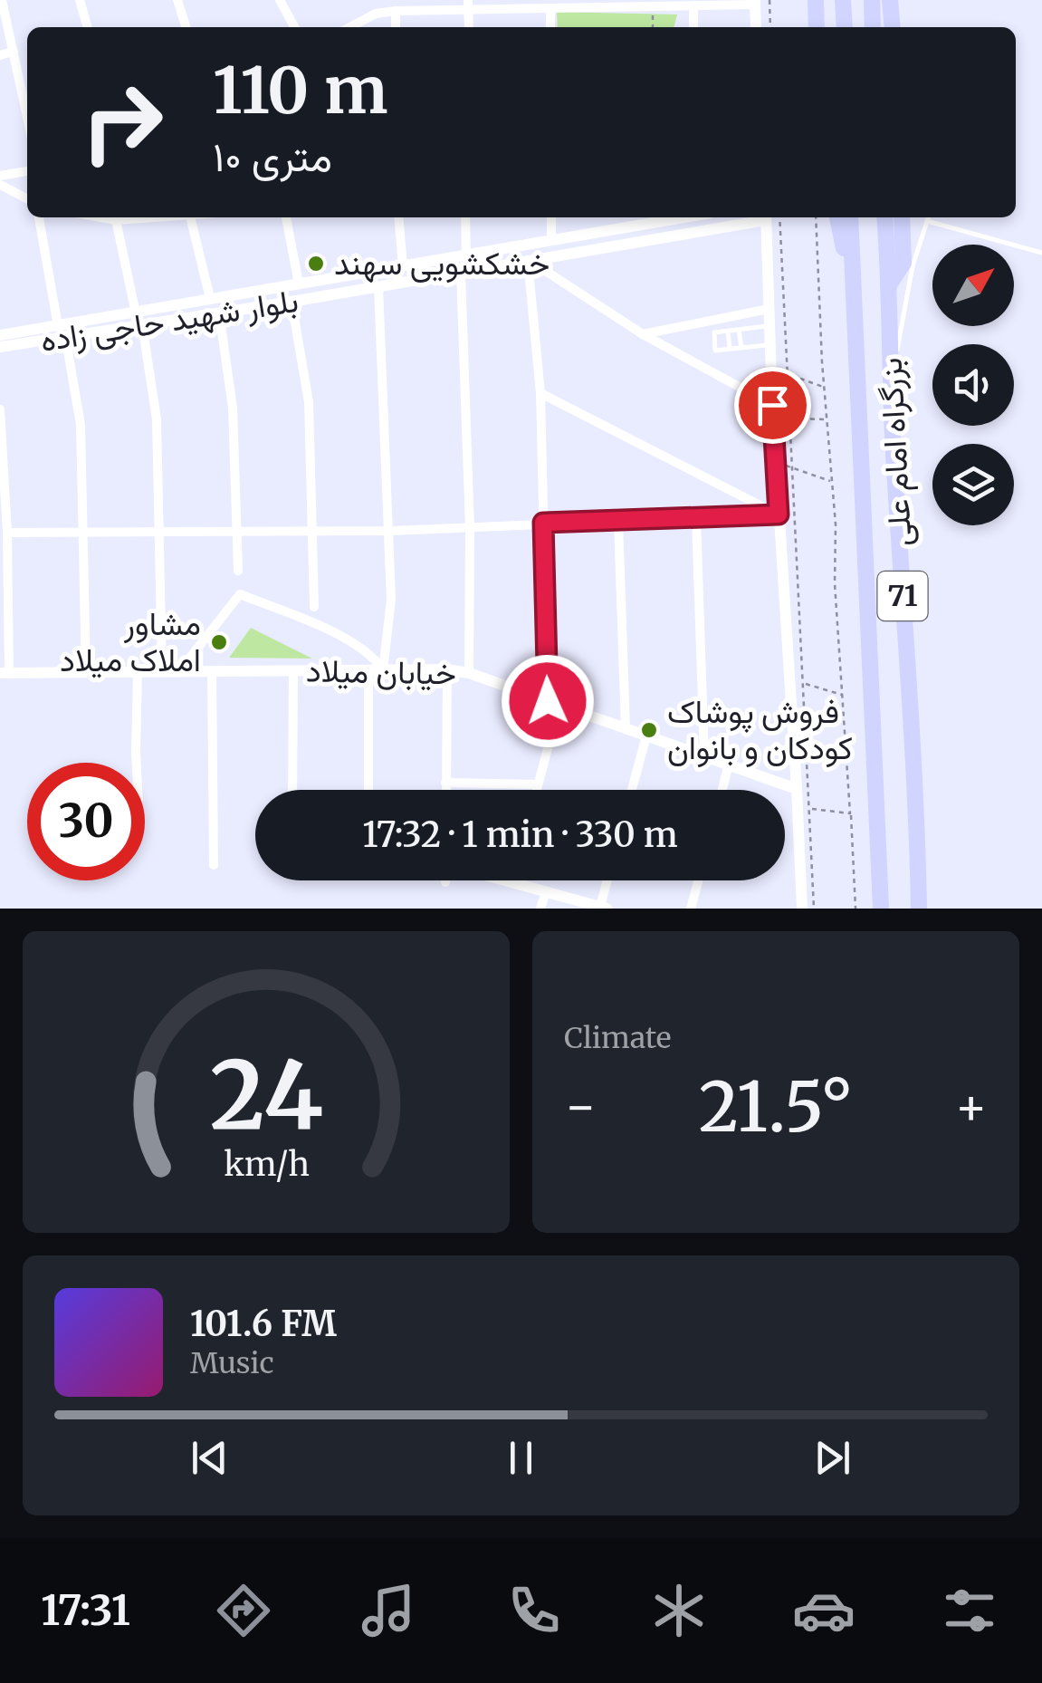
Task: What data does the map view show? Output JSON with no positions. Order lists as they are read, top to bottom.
{
  "streets": {
    "highway": ["بزرگراه امام علی", "71"],
    "street": ["بلوار شهید حاجی زاده", "خیابان میلاد"]
  },
  "places": ["خشکشویی سهند", "مشاور املاک میلاد", "فروش پوشاک کودکان و بانوان"],
  "north": "top right",
  "page": {
    "turn": ["110 m", "۱۰ متری"],
    "limit": "30",
    "trip": "17:32 · 1 min · 330 m",
    "tile": "Climate",
    "heat": ["−", "21.5°", "+"],
    "song": ["101.6 FM", "Music"],
    "tabs": "17:31",
    "gauge": ["24", "km/h"]
  }
}
